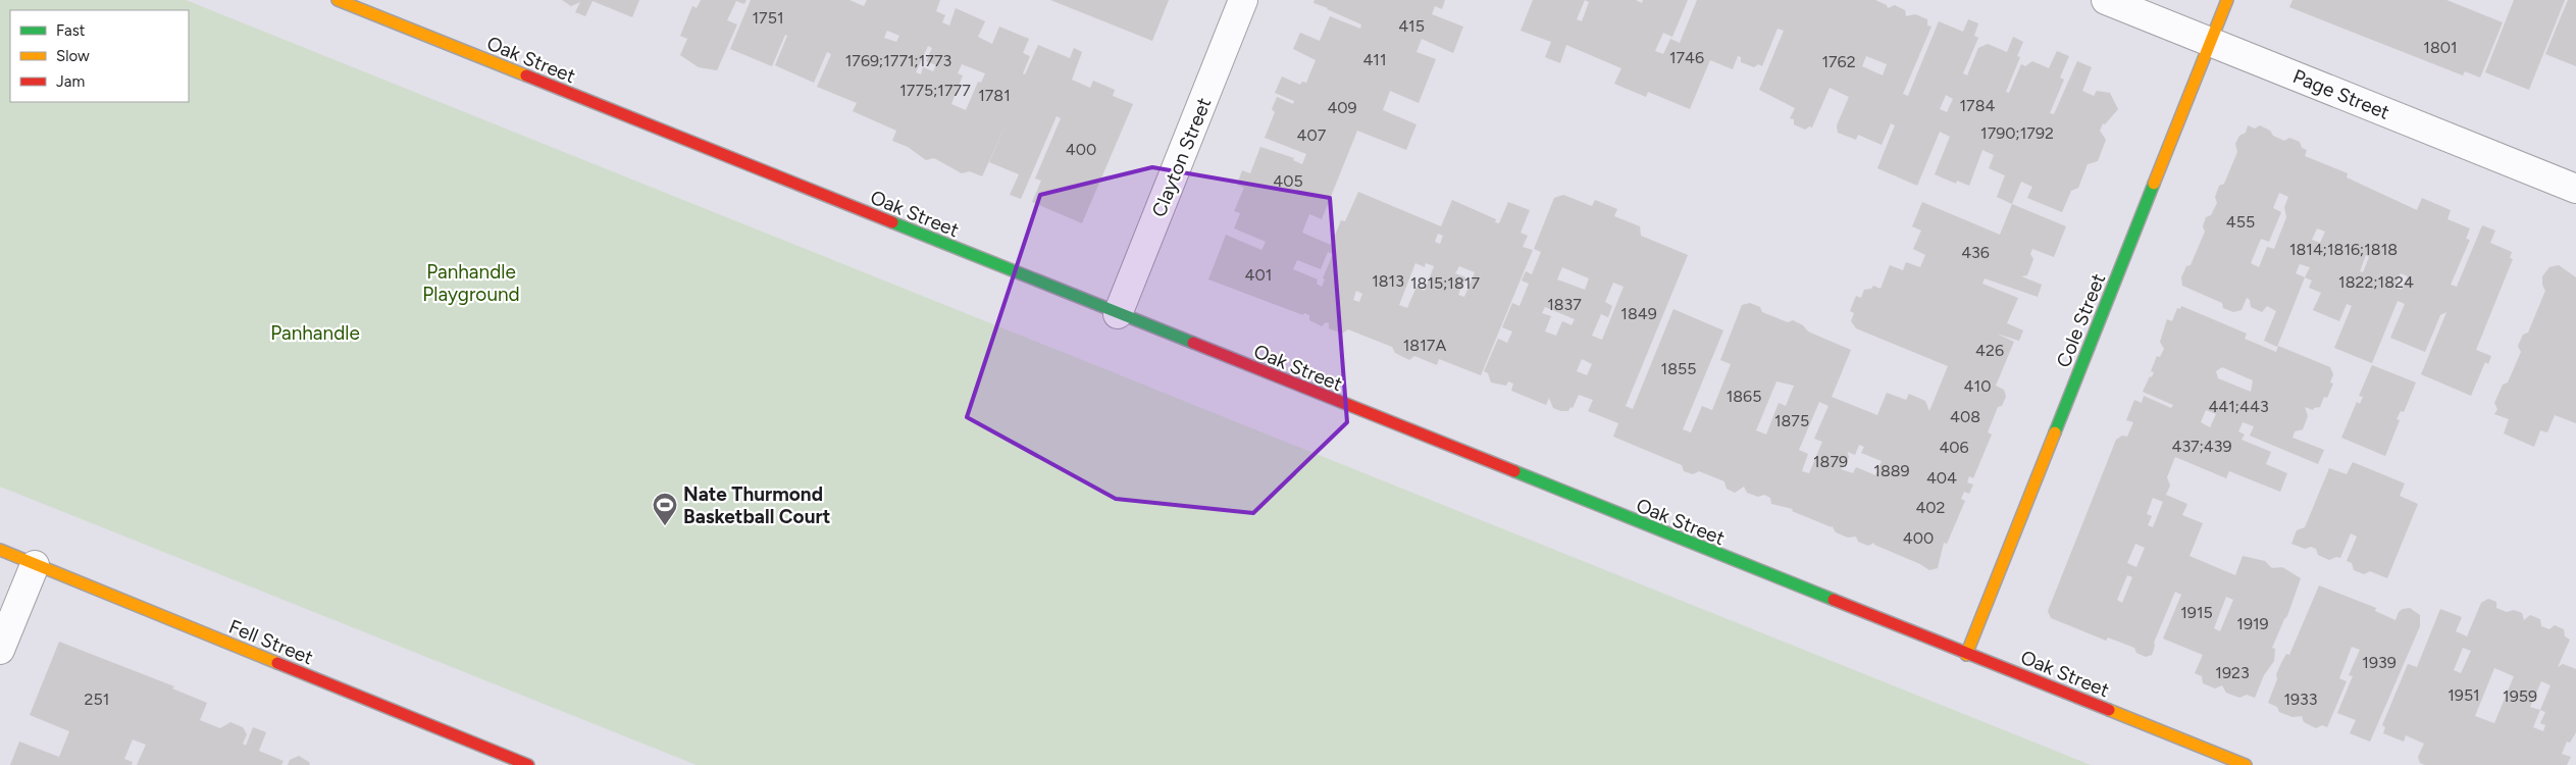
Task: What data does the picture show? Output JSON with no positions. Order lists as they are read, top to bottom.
{
  "streets": {
    "main road": ["Oak Street", "Cole Street", "Fell Street"],
    "street": ["Page Street", "Clayton Street"]
  },
  "crossings": [
    ["Oak Street", "Clayton Street"],
    ["Oak Street", "Cole Street"],
    ["Page Street", "Cole Street"]
  ],
  "parks": ["Panhandle Playground", "Panhandle"],
  "places": {
    "sports": ["Nate Thurmond Basketball Court"]
  },
  "house_numbers": [
    "1751",
    "415",
    "1801",
    "1746",
    "411",
    "1769;1771;1773",
    "1762",
    "1775;1777",
    "1781",
    "1784",
    "409",
    "1790;1792",
    "407",
    "400",
    "405",
    "455",
    "1814;1816;1818",
    "436",
    "401",
    "1813",
    "1822;1824",
    "1815;1817",
    "1837",
    "1849",
    "1817A",
    "426",
    "1855",
    "410",
    "1865",
    "441;443",
    "408",
    "1875",
    "437;439",
    "406",
    "1879",
    "1889",
    "404",
    "402",
    "400",
    "1915",
    "1919",
    "1939",
    "1923",
    "1951",
    "1959",
    "251",
    "1933"
  ],
  "legend": ["Fast", "Slow", "Jam"]
}
